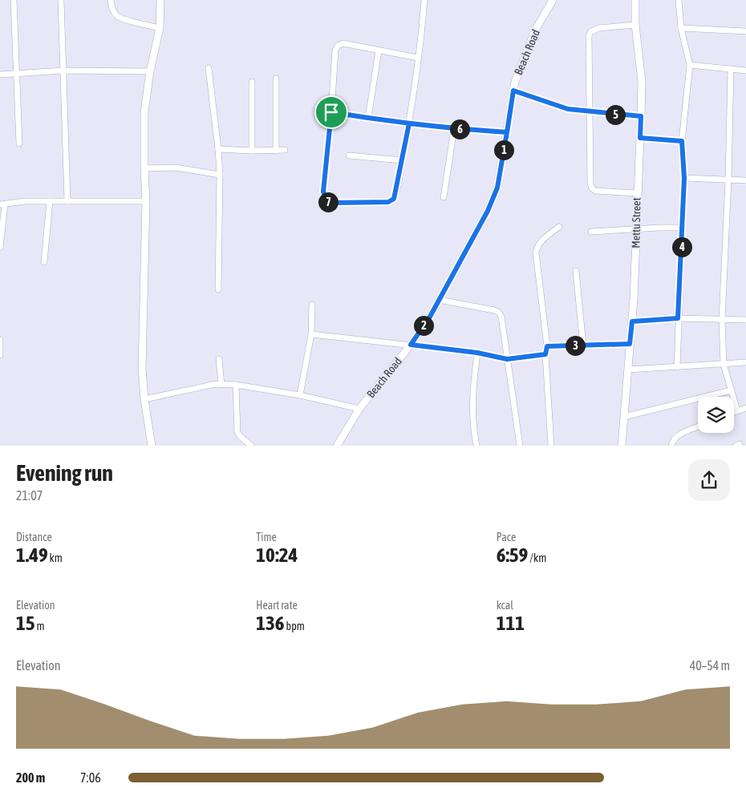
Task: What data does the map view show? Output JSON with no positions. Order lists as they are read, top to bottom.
{
  "streets": {
    "street": ["Beach Road", "Mettu Street"]
  },
  "page": {
    "pins": [
      "5",
      "6",
      "1",
      "7",
      "4",
      "2",
      "3"
    ],
    "heading": ["Evening run", "21:07"],
    "stats": [
      ["Distance", "1.49 km"],
      ["Time", "10:24"],
      ["Pace", "6:59 /km"],
      ["Elevation", "15 m"],
      ["Heart rate", "136 bpm"],
      ["kcal", "111"]
    ],
    "chart": ["Elevation", "40–54 m"],
    "list": [
      {
        "name": "200 m",
        "note": "7:06"
      }
    ]
  }
}
